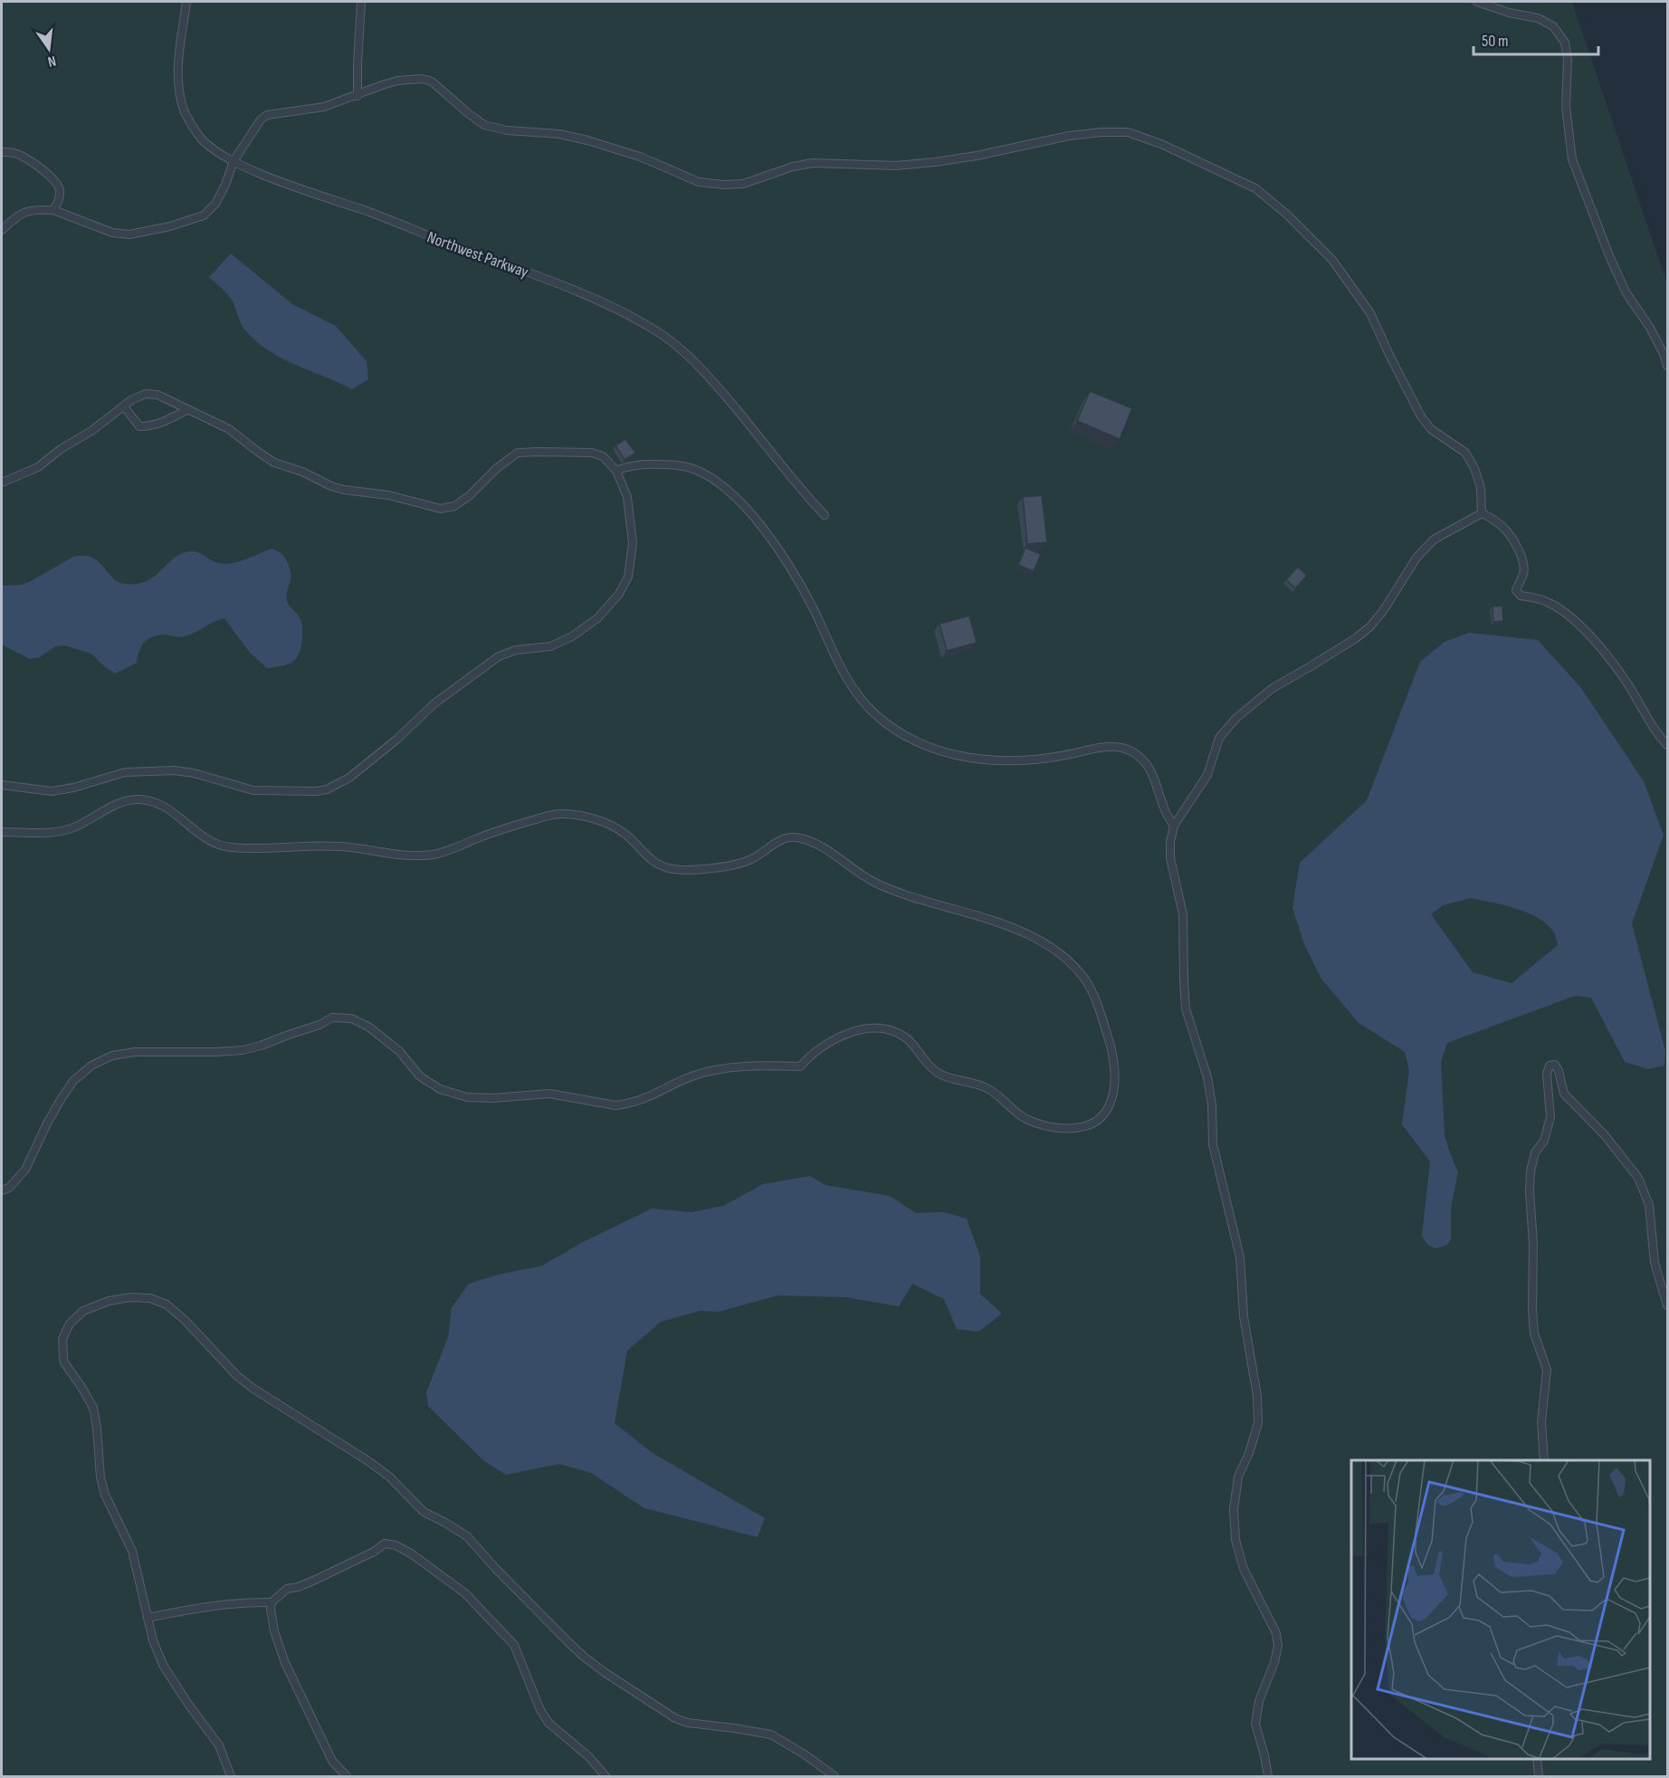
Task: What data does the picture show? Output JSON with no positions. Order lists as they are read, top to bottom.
{
  "streets": {
    "lane": ["Northwest Parkway"]
  },
  "scale_bar": "50 m",
  "north": "bottom"
}
